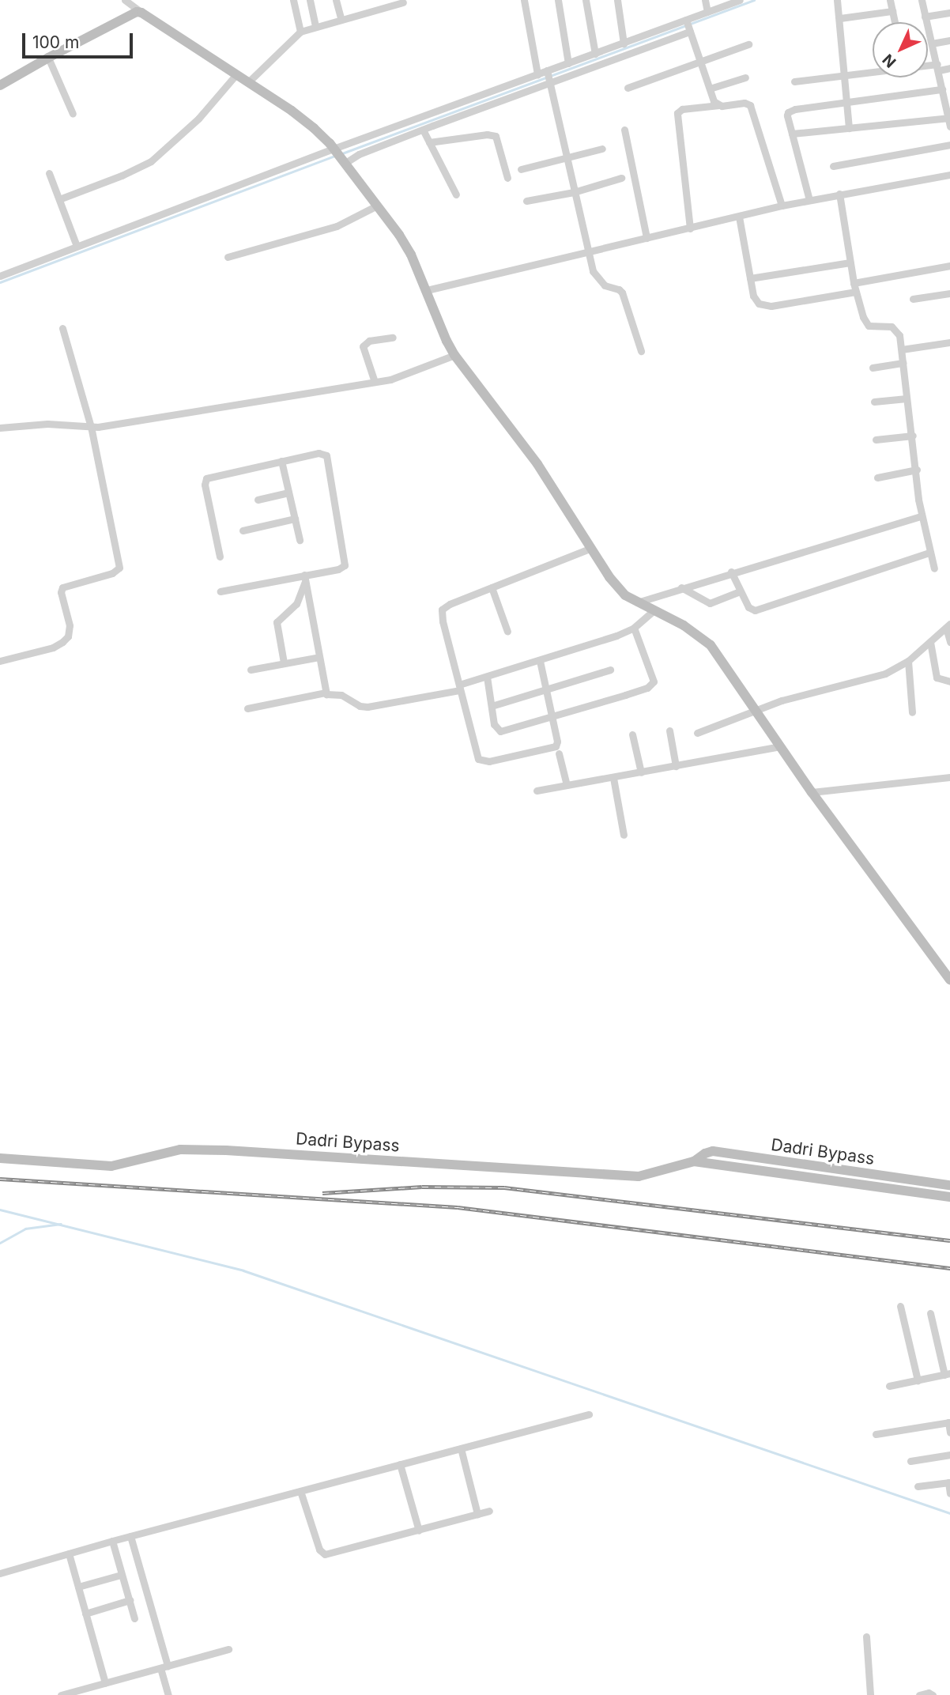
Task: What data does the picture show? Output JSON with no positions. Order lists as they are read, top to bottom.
{
  "streets": {
    "street": ["Dadri Bypass"]
  },
  "scale_bar": "100 m",
  "north": "bottom left"
}
